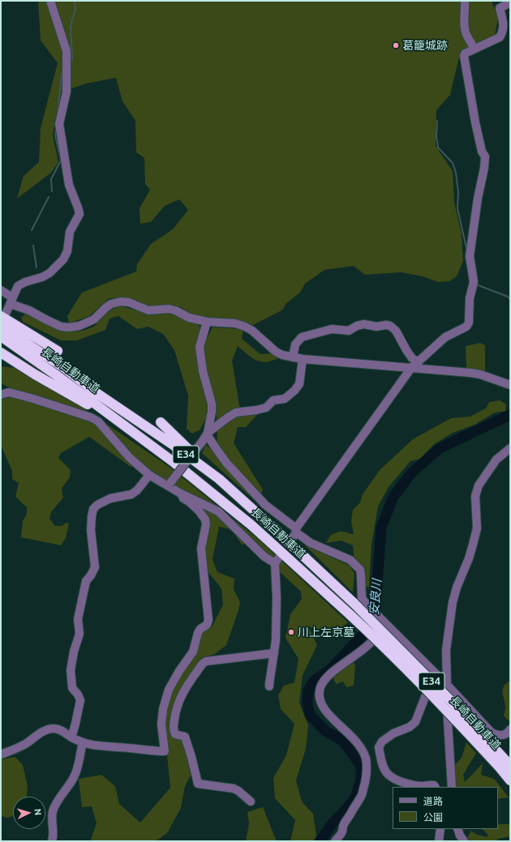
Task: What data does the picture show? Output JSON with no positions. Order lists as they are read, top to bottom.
{
  "streets": {
    "highway": ["長崎自動車道", "E34"]
  },
  "water": ["安良川"],
  "places": ["葛籠城跡", "川上左京墓"],
  "legend": ["道路", "公園"],
  "north": "right"
}
